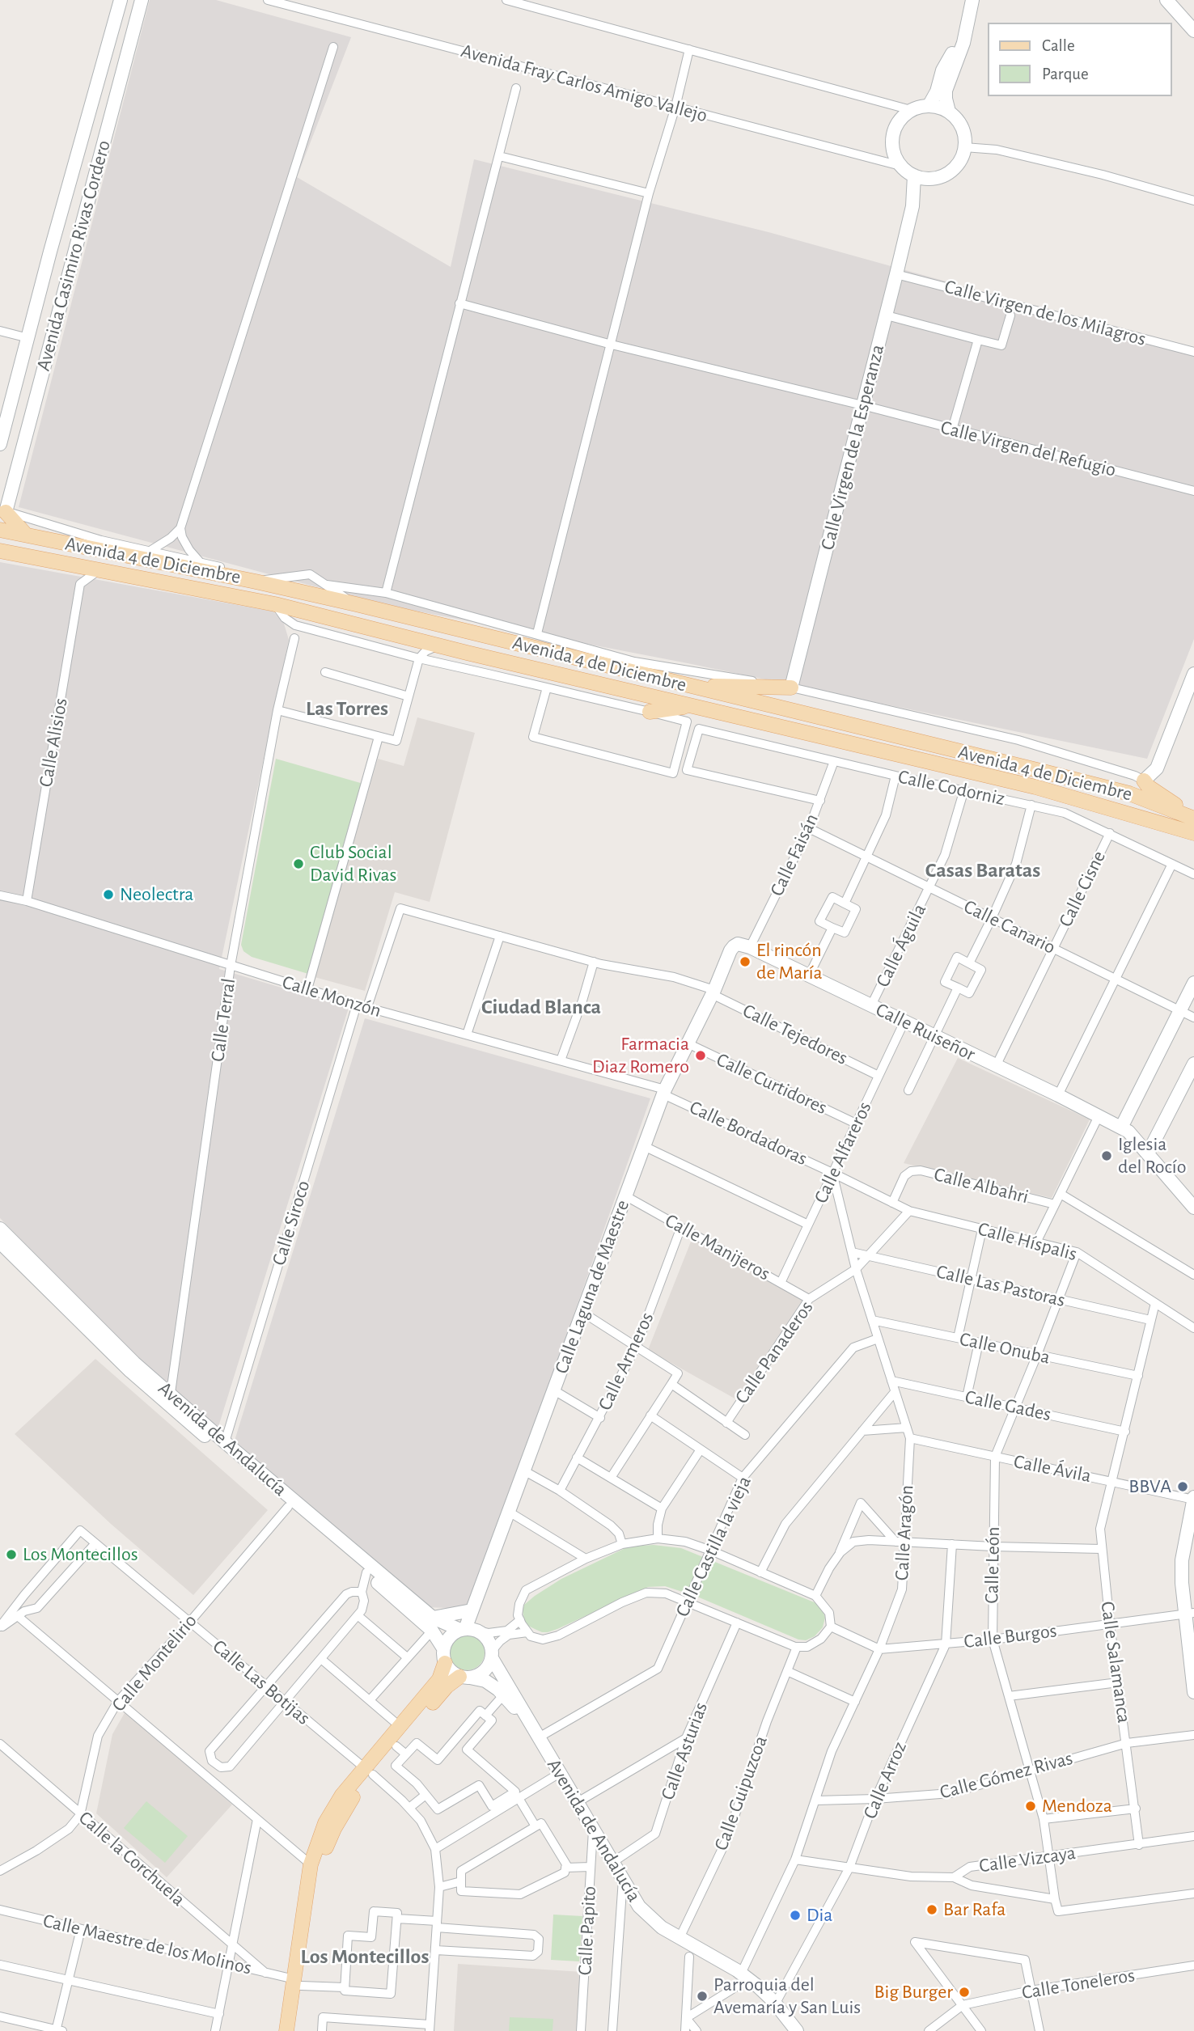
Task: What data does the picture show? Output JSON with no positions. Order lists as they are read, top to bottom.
{
  "streets": {
    "main road": ["Avenida 4 de Diciembre"],
    "street": [
      "Avenida Fray Carlos Amigo Vallejo",
      "Avenida Casimiro Rivas Cordero",
      "Calle Virgen de los Milagros",
      "Calle Virgen de la Esperanza",
      "Calle Virgen del Refugio",
      "Calle Alisios",
      "Calle Codorniz",
      "Calle Faisán",
      "Calle Cisne",
      "Calle Canario",
      "Calle Águila",
      "Calle Monzón",
      "Calle Terral",
      "Calle Ruiseñor",
      "Calle Tejedores",
      "Calle Curtidores",
      "Calle Bordadoras",
      "Calle Alfareros",
      "Calle Albahri",
      "Calle Siroco",
      "Calle Híspalis",
      "Calle Manijeros",
      "Calle Las Pastoras",
      "Calle Laguna de Maestre",
      "Calle Onuba",
      "Calle Panaderos",
      "Calle Armeros",
      "Calle Gades",
      "Avenida de Andalucía",
      "Calle Ávila",
      "Calle Aragón",
      "Calle Castilla la vieja",
      "Calle León",
      "Calle Burgos",
      "Calle Salamanca",
      "Calle Montelirio",
      "Calle Las Botijas",
      "Calle Asturias",
      "Calle Gómez Rivas",
      "Calle Arroz",
      "Calle Guipuzcoa",
      "Calle la Corchuela",
      "Calle Vizcaya",
      "Calle Papito",
      "Calle Maestre de los Molinos",
      "Calle Toneleros"
    ]
  },
  "crossings": [
    ["Avenida Fray Carlos Amigo Vallejo", "Calle Virgen de la Esperanza"],
    ["Calle Virgen de los Milagros", "Calle Virgen de la Esperanza"],
    ["Calle Virgen de la Esperanza", "Calle Virgen del Refugio"],
    ["Avenida 4 de Diciembre", "Calle Alisios"],
    ["Calle Alisios", "Calle Monzón"],
    ["Calle Codorniz", "Calle Faisán"],
    ["Calle Codorniz", "Calle Cisne"],
    ["Calle Codorniz", "Calle Águila"],
    ["Calle Faisán", "Calle Canario"],
    ["Calle Faisán", "Calle Ruiseñor"],
    ["Calle Faisán", "Calle Laguna de Maestre"],
    ["Calle Cisne", "Calle Canario"],
    ["Calle Cisne", "Calle Ruiseñor"],
    ["Calle Canario", "Calle Águila"],
    ["Calle Águila", "Calle Ruiseñor"],
    ["Calle Monzón", "Calle Terral"],
    ["Calle Monzón", "Calle Tejedores"],
    ["Calle Monzón", "Calle Bordadoras"],
    ["Calle Monzón", "Calle Siroco"],
    ["Calle Monzón", "Calle Laguna de Maestre"],
    ["Calle Terral", "Avenida de Andalucía"],
    ["Calle Ruiseñor", "Calle Alfareros"],
    ["Calle Ruiseñor", "Calle Laguna de Maestre"],
    ["Calle Tejedores", "Calle Alfareros"],
    ["Calle Tejedores", "Calle Laguna de Maestre"],
    ["Calle Curtidores", "Calle Alfareros"],
    ["Calle Curtidores", "Calle Laguna de Maestre"],
    ["Calle Bordadoras", "Calle Alfareros"],
    ["Calle Bordadoras", "Calle Albahri"],
    ["Calle Bordadoras", "Calle Híspalis"],
    ["Calle Bordadoras", "Calle Laguna de Maestre"],
    ["Calle Bordadoras", "Calle Aragón"],
    ["Calle Alfareros", "Calle Manijeros"],
    ["Calle Alfareros", "Calle Aragón"],
    ["Calle Albahri", "Calle Híspalis"],
    ["Calle Siroco", "Avenida de Andalucía"],
    ["Calle Híspalis", "Calle Panaderos"],
    ["Calle Híspalis", "Calle Salamanca"],
    ["Calle Manijeros", "Calle Laguna de Maestre"],
    ["Calle Manijeros", "Calle Panaderos"],
    ["Calle Manijeros", "Calle Armeros"],
    ["Calle Las Pastoras", "Calle Panaderos"],
    ["Calle Las Pastoras", "Calle Aragón"],
    ["Calle Las Pastoras", "Calle Salamanca"],
    ["Calle Laguna de Maestre", "Avenida de Andalucía"],
    ["Calle Onuba", "Calle Aragón"],
    ["Calle Onuba", "Calle Salamanca"],
    ["Calle Panaderos", "Calle Aragón"],
    ["Calle Gades", "Calle Aragón"],
    ["Calle Gades", "Calle Salamanca"],
    ["Avenida de Andalucía", "Calle Aragón"],
    ["Avenida de Andalucía", "Calle Castilla la vieja"],
    ["Avenida de Andalucía", "Calle Montelirio"],
    ["Avenida de Andalucía", "Calle Asturias"],
    ["Avenida de Andalucía", "Calle Arroz"],
    ["Avenida de Andalucía", "Calle Guipuzcoa"],
    ["Avenida de Andalucía", "Calle Papito"],
    ["Calle Ávila", "Calle Aragón"],
    ["Calle Ávila", "Calle León"],
    ["Calle Ávila", "Calle Salamanca"],
    ["Calle Aragón", "Calle Castilla la vieja"],
    ["Calle Aragón", "Calle Burgos"],
    ["Calle Aragón", "Calle Gómez Rivas"],
    ["Calle Aragón", "Calle Vizcaya"],
    ["Calle León", "Calle Burgos"],
    ["Calle León", "Calle Gómez Rivas"],
    ["Calle León", "Calle Vizcaya"],
    ["Calle Burgos", "Calle Salamanca"],
    ["Calle Burgos", "Calle Arroz"],
    ["Calle Salamanca", "Calle Gómez Rivas"],
    ["Calle Salamanca", "Calle Vizcaya"],
    ["Calle Montelirio", "Calle Las Botijas"],
    ["Calle Montelirio", "Calle la Corchuela"],
    ["Calle Gómez Rivas", "Calle Arroz"],
    ["Calle Arroz", "Calle Vizcaya"],
    ["Calle la Corchuela", "Calle Maestre de los Molinos"]
  ],
  "districts": [
    "Las Torres",
    "Casas Baratas",
    "Ciudad Blanca",
    "Los Montecillos"
  ],
  "places": [
    "Club Social David Rivas",
    "Neolectra",
    "El rincón de María",
    "Farmacia Diaz Romero",
    "Iglesia del Rocío",
    "BBVA",
    "Los Montecillos",
    "Mendoza",
    "Bar Rafa",
    "Dia",
    "Big Burger",
    "Parroquia del Avemaría y San Luis"
  ],
  "legend": ["Calle", "Parque"]
}
